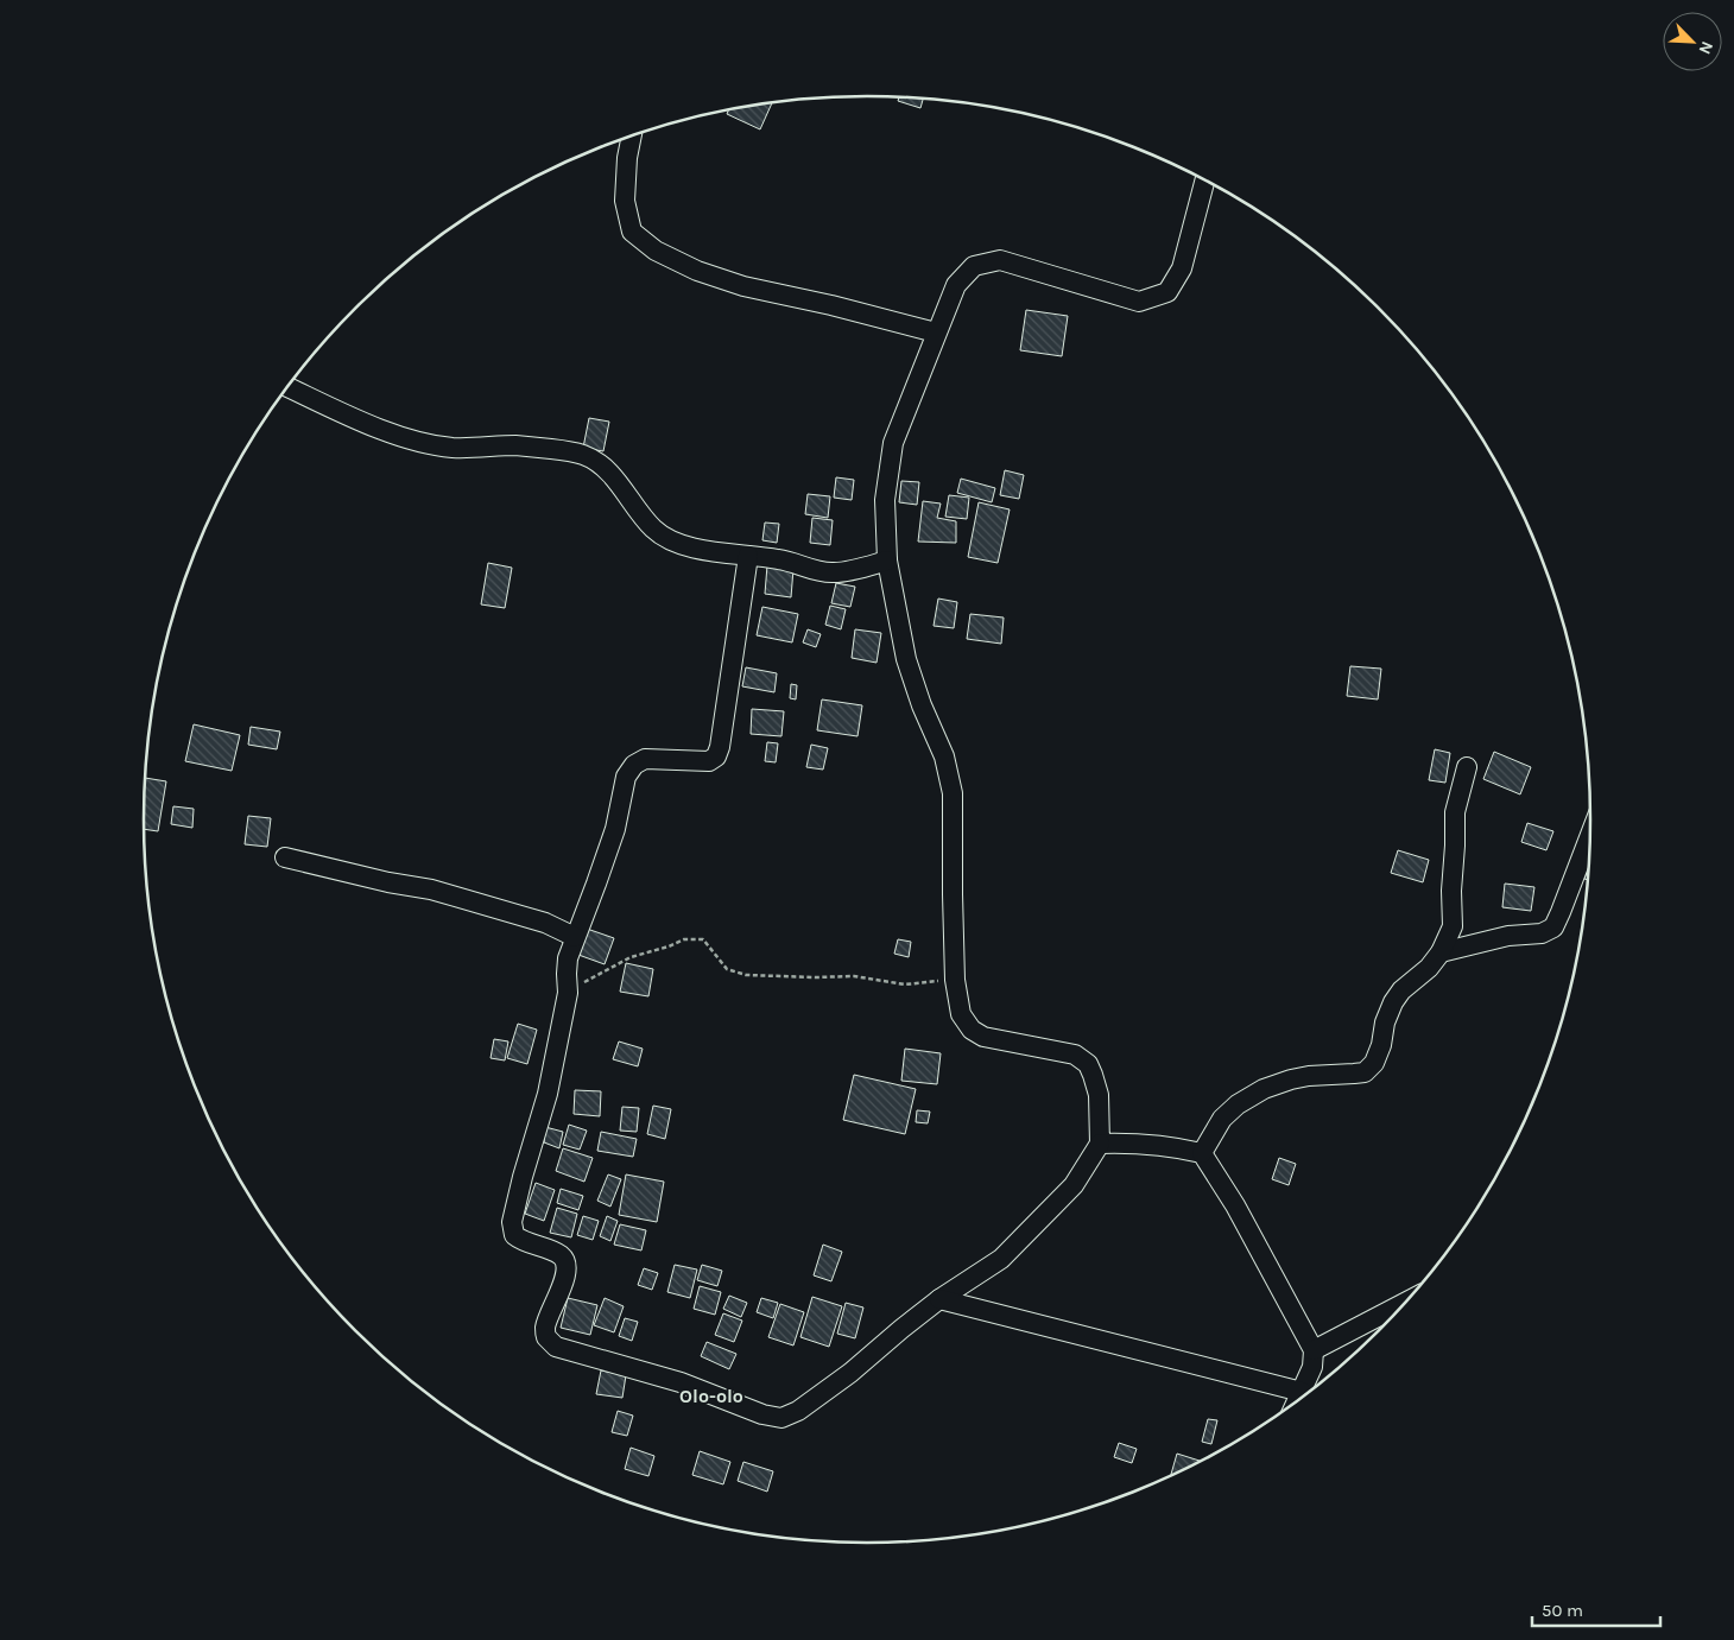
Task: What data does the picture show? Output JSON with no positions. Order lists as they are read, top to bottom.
{
  "districts": ["Olo-olo"],
  "scale_bar": "50 m",
  "north": "bottom right"
}
